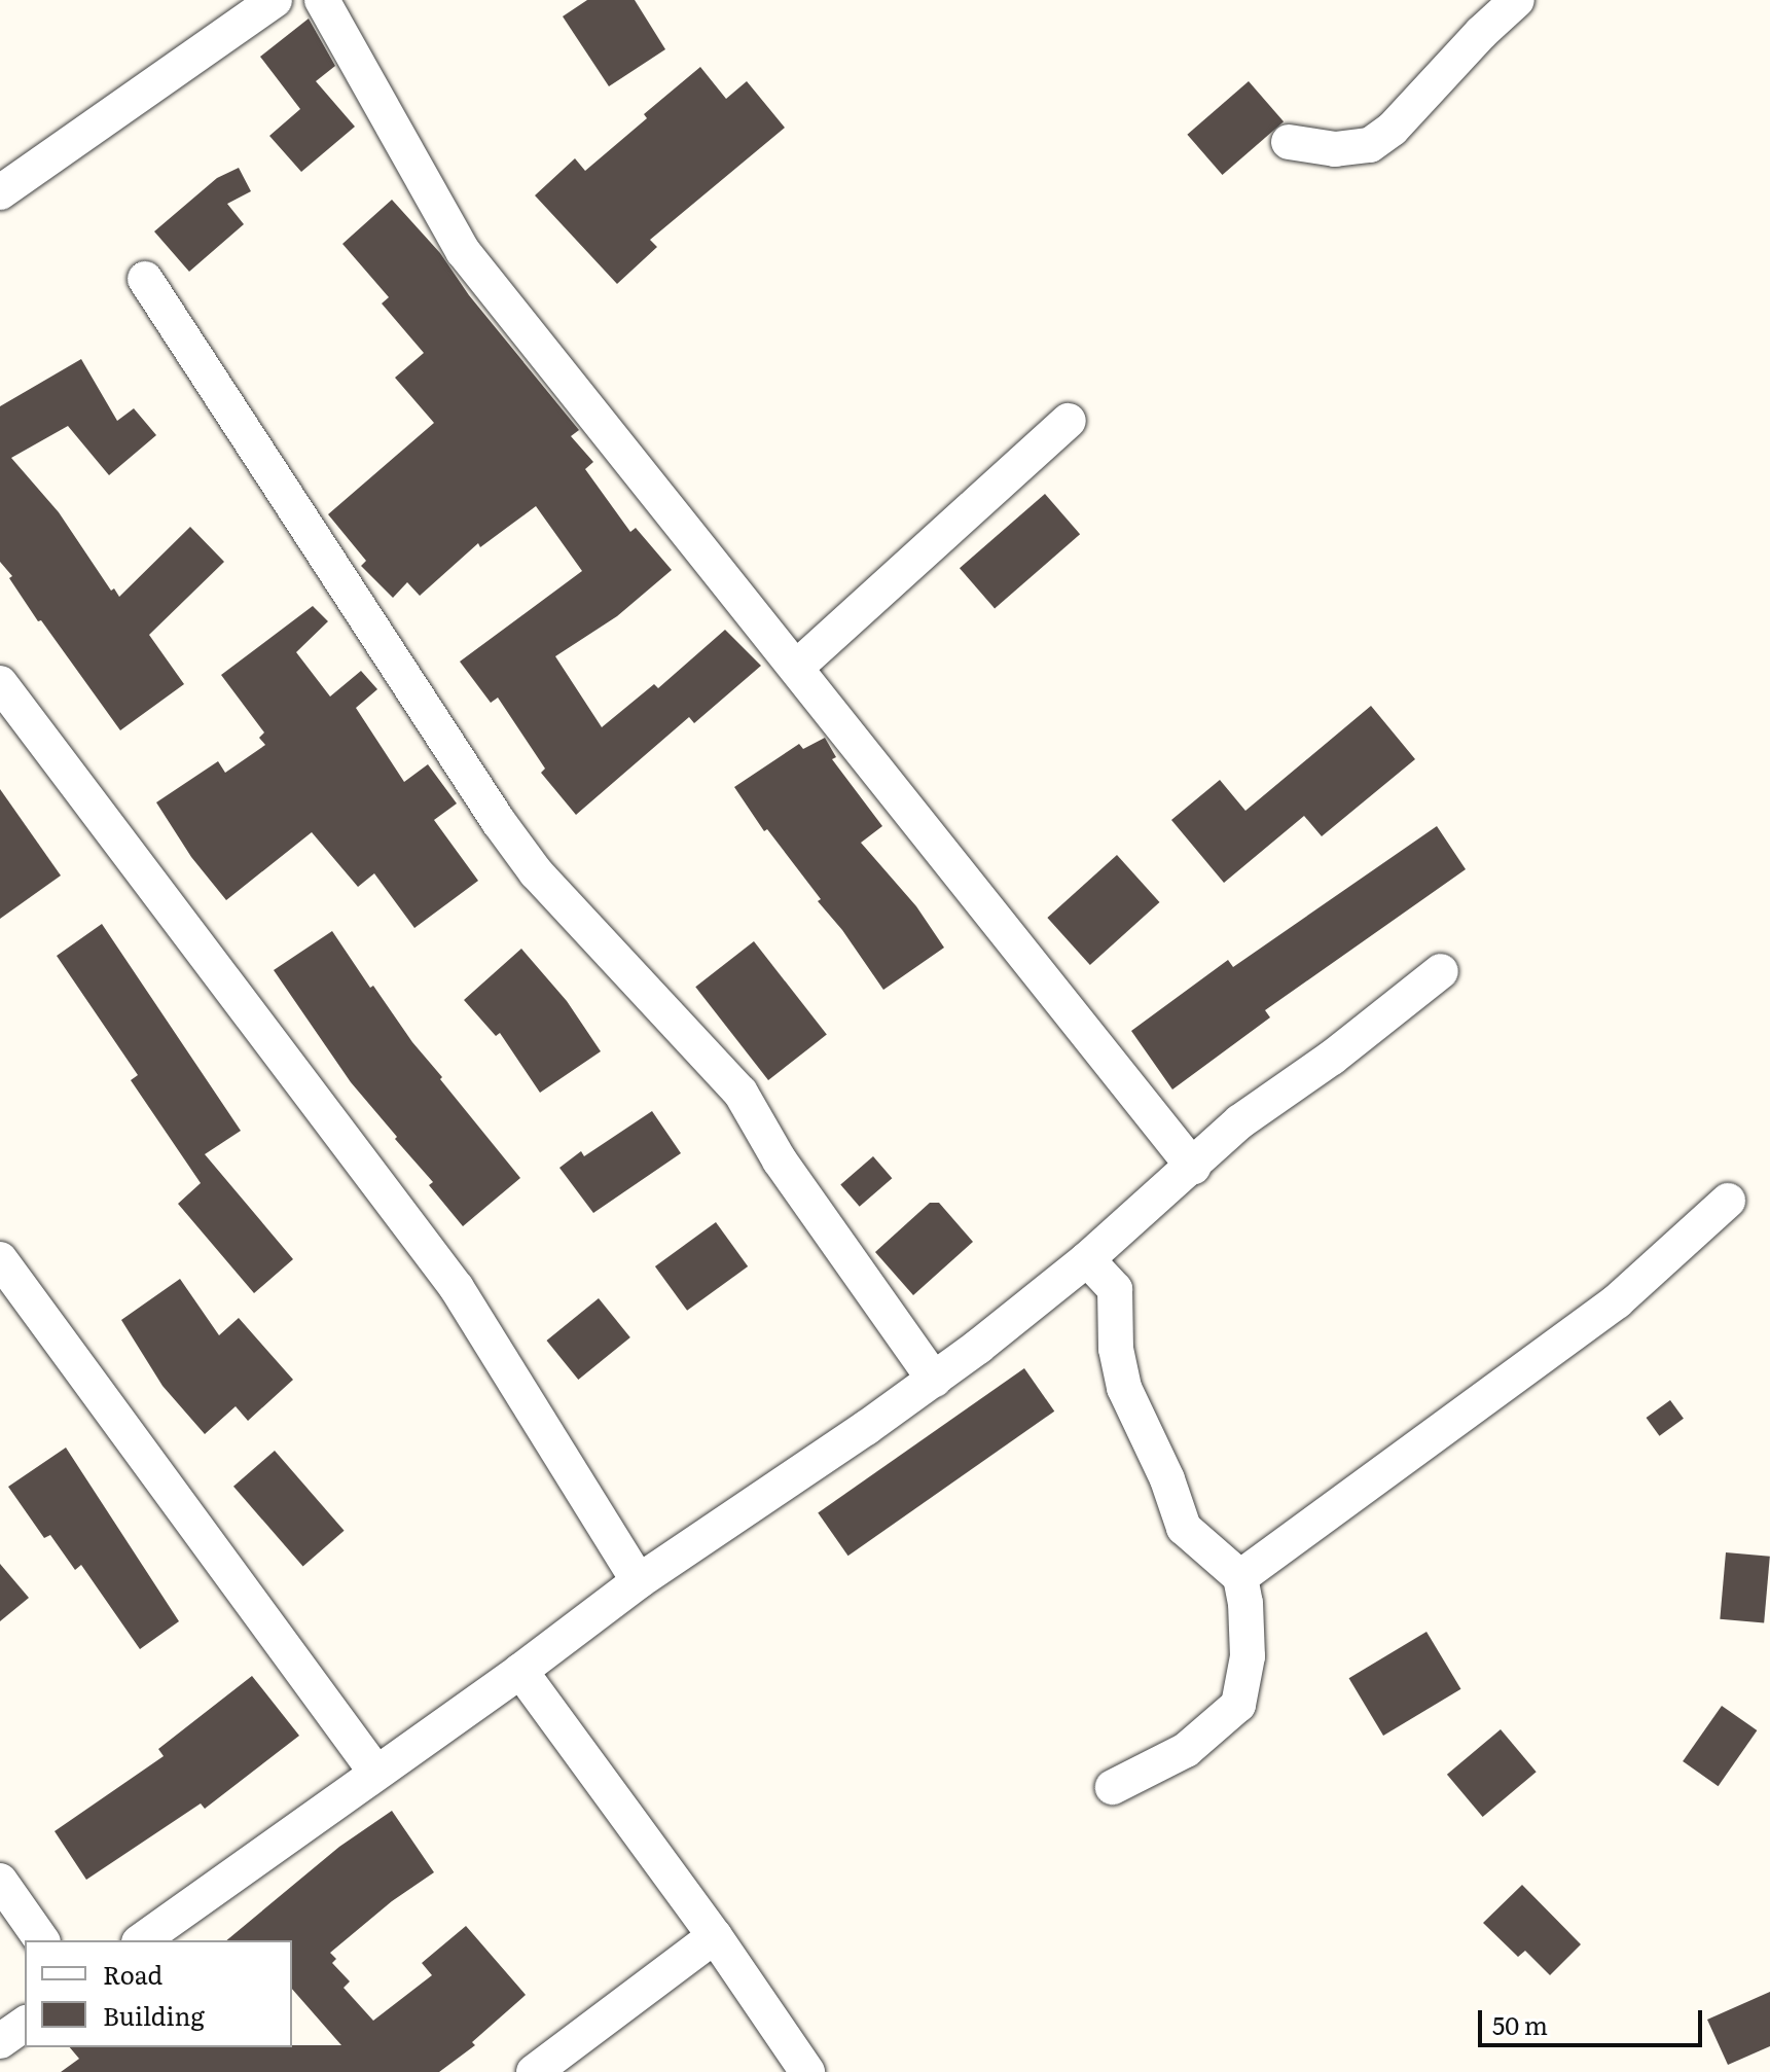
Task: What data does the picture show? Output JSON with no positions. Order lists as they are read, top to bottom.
{
  "legend": ["Road", "Building"],
  "scale_bar": "50 m"
}
